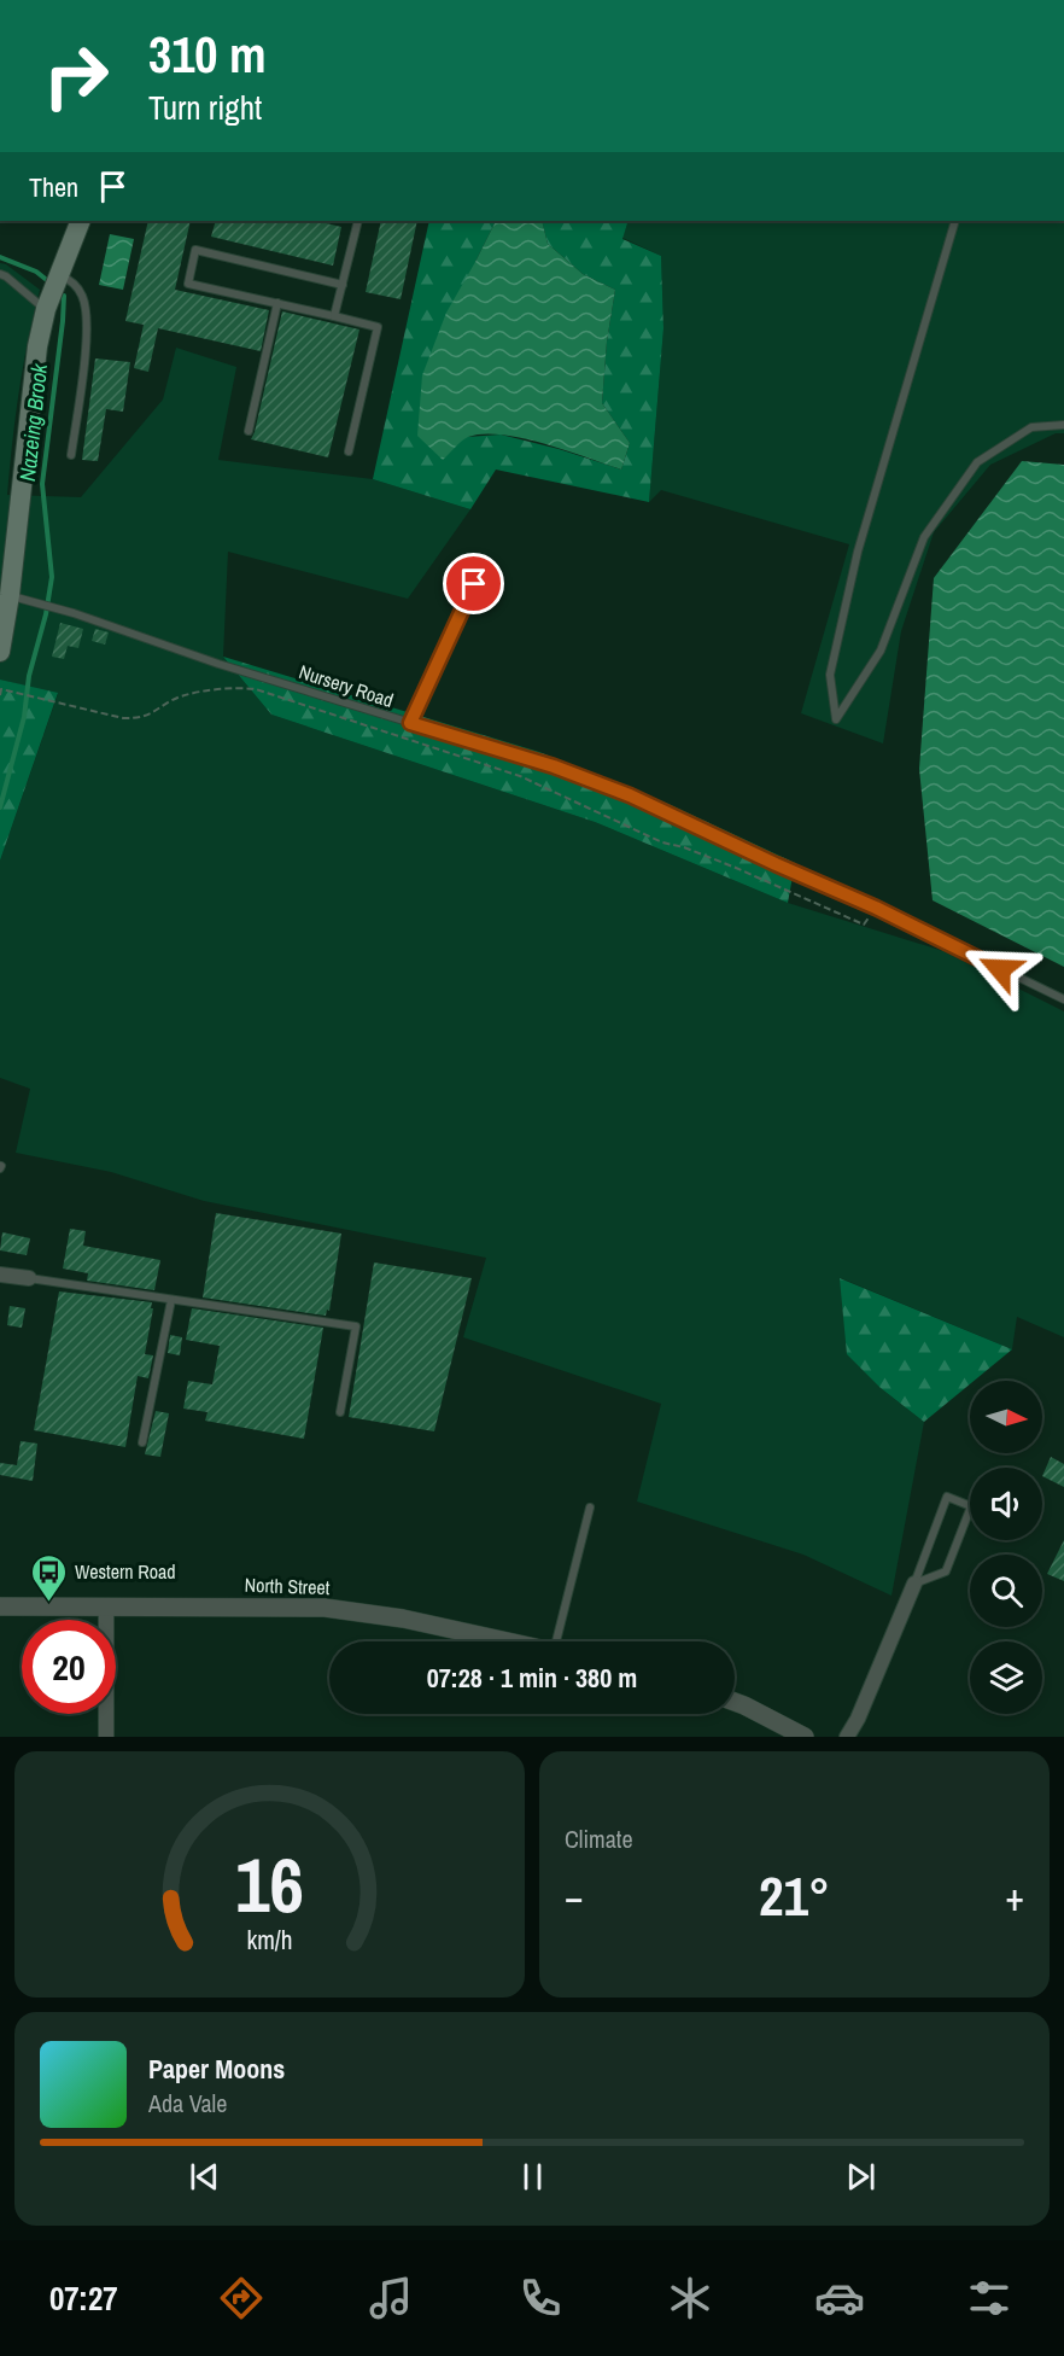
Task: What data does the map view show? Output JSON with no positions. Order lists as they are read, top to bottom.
{
  "streets": {
    "street": ["North Street"],
    "lane": ["Nursery Road"]
  },
  "water": ["Nazeing Brook"],
  "places": {
    "bus stop": ["Western Road"]
  },
  "north": "right",
  "page": {
    "turn": ["310 m", "Turn right"],
    "then": "Then",
    "limit": "20",
    "trip": "07:28 · 1 min · 380 m",
    "tile": "Climate",
    "heat": ["−", "21°", "+"],
    "song": ["Paper Moons", "Ada Vale"],
    "tabs": "07:27",
    "gauge": ["16", "km/h"]
  }
}
